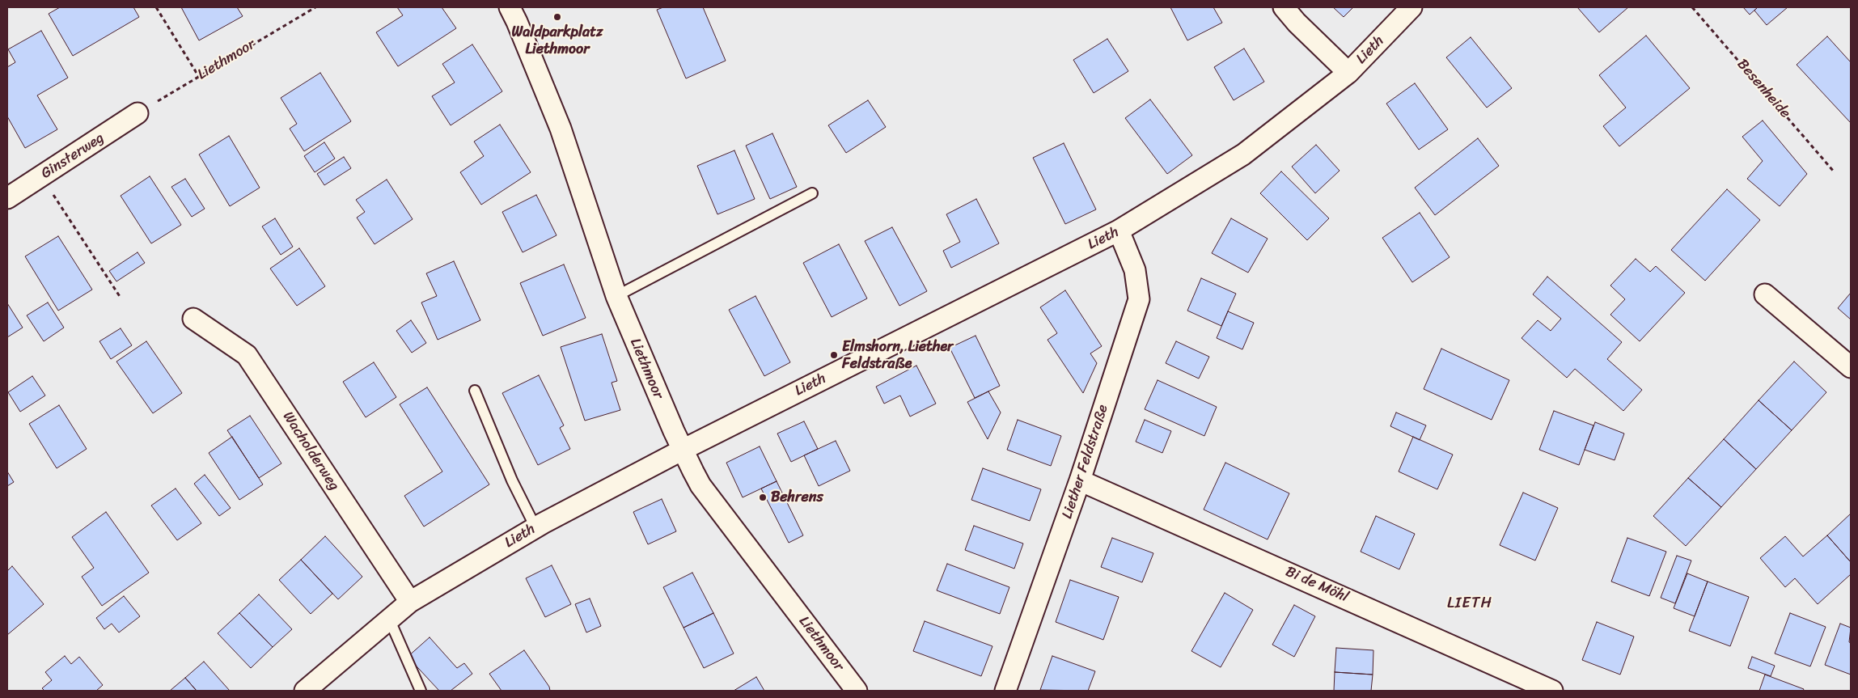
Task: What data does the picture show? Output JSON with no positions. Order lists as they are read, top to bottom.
{
  "streets": {
    "street": [
      "Lieth",
      "Liethmoor",
      "Ginsterweg",
      "Wacholderweg",
      "Liether Feldstraße",
      "Bi de Möhl"
    ],
    "path": ["Besenheide"]
  },
  "crossings": [
    ["Lieth", "Liethmoor"],
    ["Lieth", "Wacholderweg"],
    ["Lieth", "Liether Feldstraße"],
    ["Liethmoor", "Ginsterweg"],
    ["Liether Feldstraße", "Bi de Möhl"]
  ],
  "districts": ["LIETH"],
  "places": ["Waldparkplatz Liethmoor", "Elmshorn, Liether Feldstraße", "Behrens"]
}
